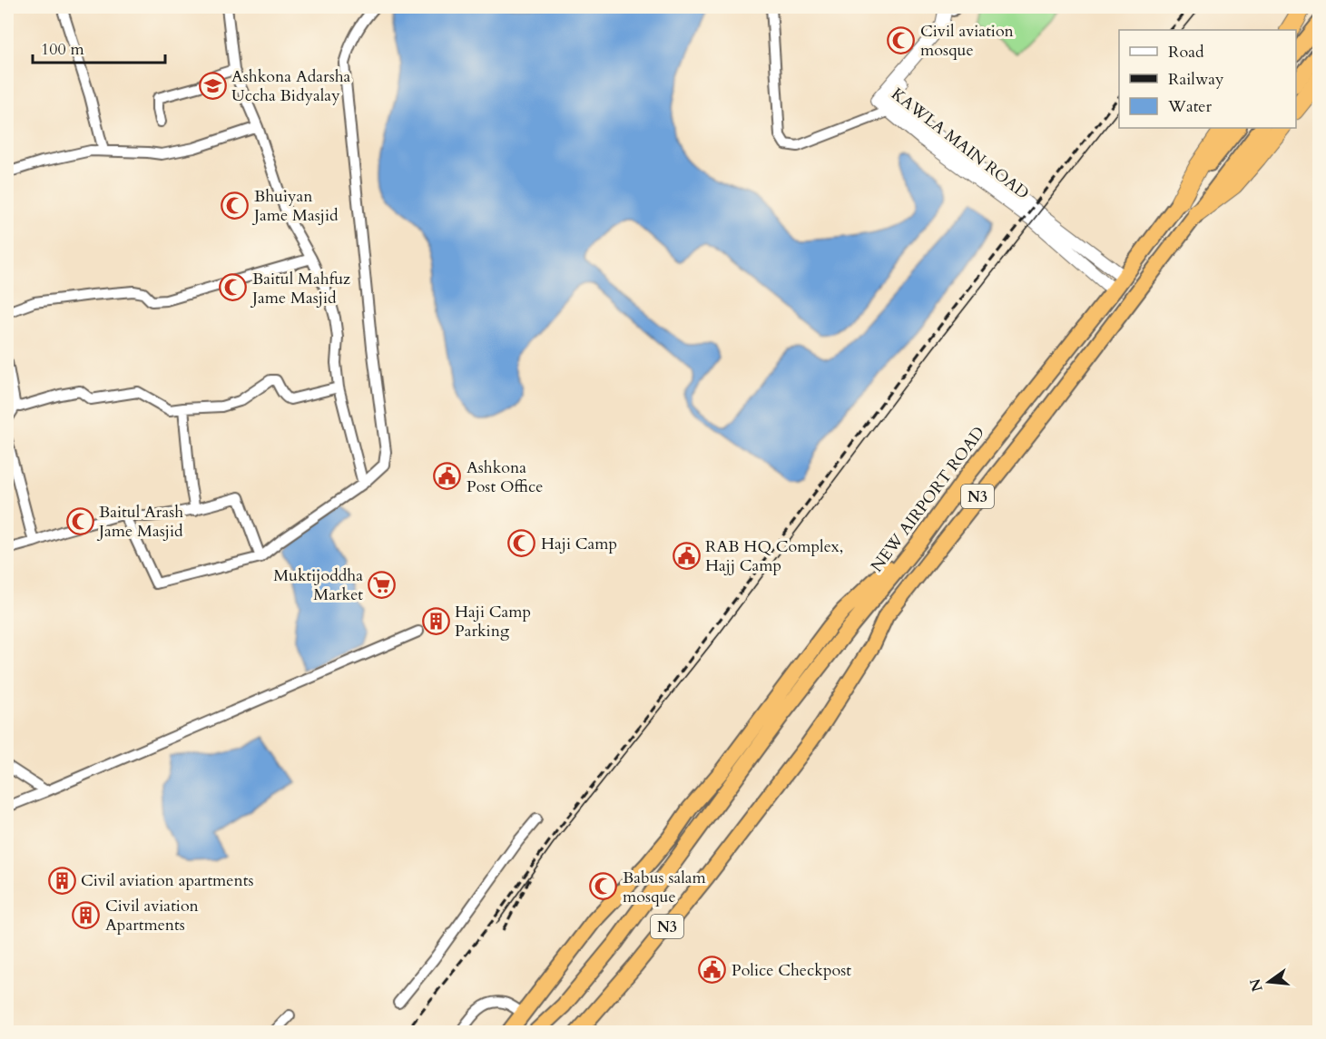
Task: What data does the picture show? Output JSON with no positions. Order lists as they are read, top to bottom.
{
  "streets": {
    "highway": ["N3", "NEW AIRPORT ROAD"],
    "street": ["KAWLA MAIN ROAD"]
  },
  "crossings": [
    ["KAWLA MAIN ROAD", "NEW AIRPORT ROAD"]
  ],
  "places": {
    "mosque": [
      "Civil aviation mosque",
      "Bhuiyan Jame Masjid",
      "Baitul Mahfuz Jame Masjid",
      "Baitul Arash Jame Masjid",
      "Haji Camp",
      "Babus salam mosque"
    ],
    "school or university": ["Ashkona Adarsha Uccha Bidyalay"],
    "public building": ["Ashkona Post Office", "RAB HQ Complex, Hajj Camp", "Police Checkpost"],
    "supermarket": ["Muktijoddha Market"],
    "building": ["Haji Camp Parking", "Civil aviation apartments", "Civil aviation Apartments"]
  },
  "legend": ["Road", "Railway", "Water"],
  "scale_bar": "100 m",
  "north": "left"
}
